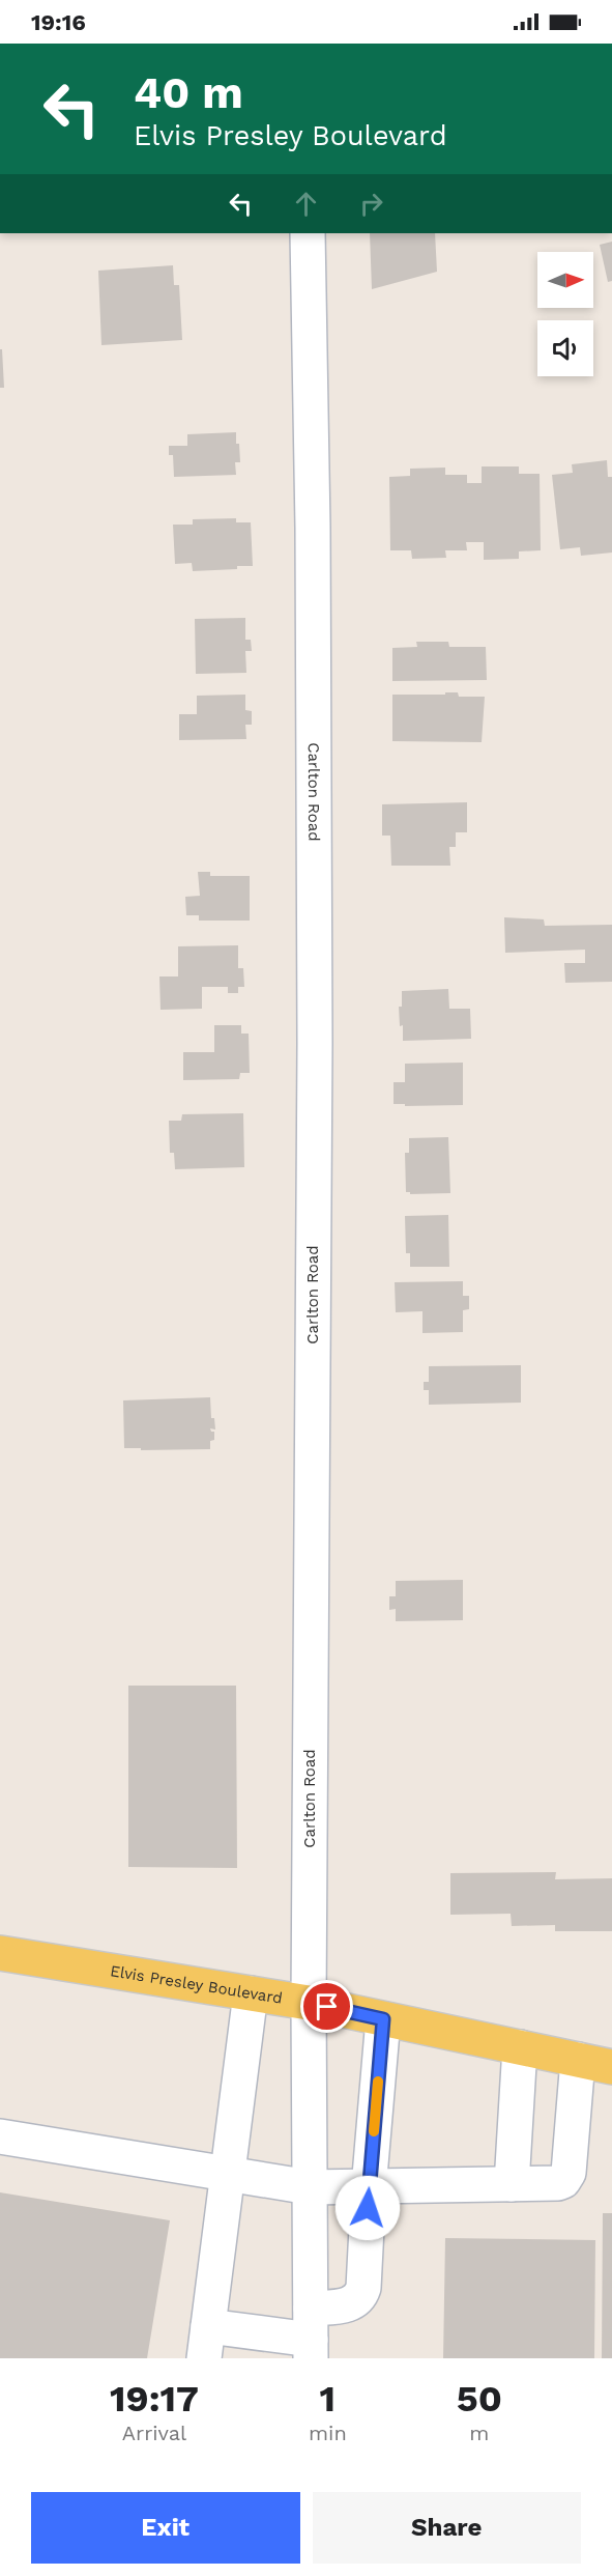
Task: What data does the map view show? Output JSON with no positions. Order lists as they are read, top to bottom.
{
  "streets": {
    "main road": ["Elvis Presley Boulevard"],
    "street": ["Carlton Road"]
  },
  "crossings": [
    ["Carlton Road", "Elvis Presley Boulevard"]
  ],
  "north": "right",
  "page": {
    "status": "19:16",
    "turn": ["40 m", "Elvis Presley Boulevard"],
    "eta": [
      "19:17",
      "Arrival",
      "1",
      "min",
      "50",
      "m"
    ],
    "buttons": ["Exit", "Share"]
  }
}
